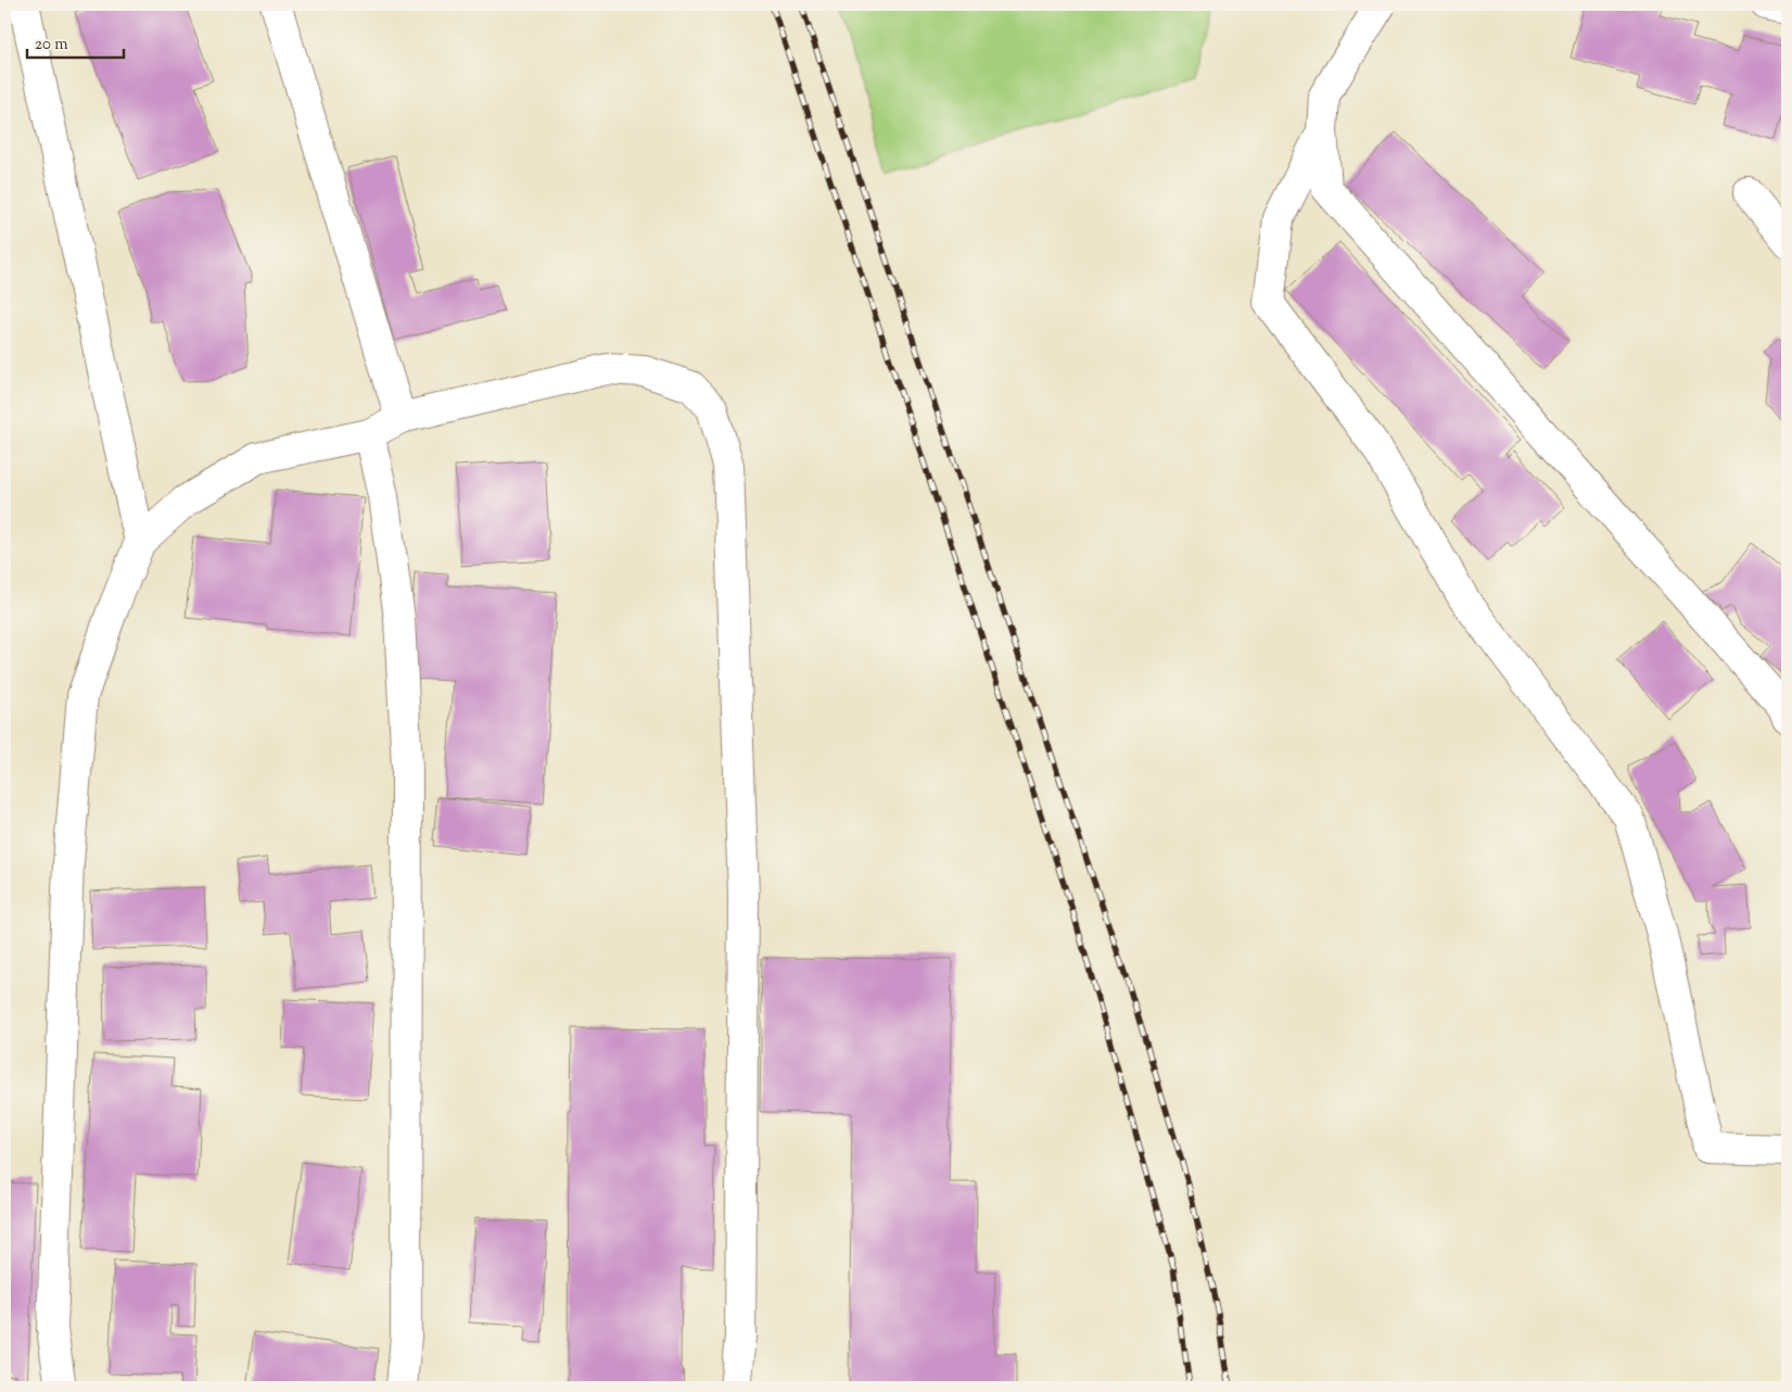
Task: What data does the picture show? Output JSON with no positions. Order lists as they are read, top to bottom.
{
  "scale_bar": "20 m"
}
